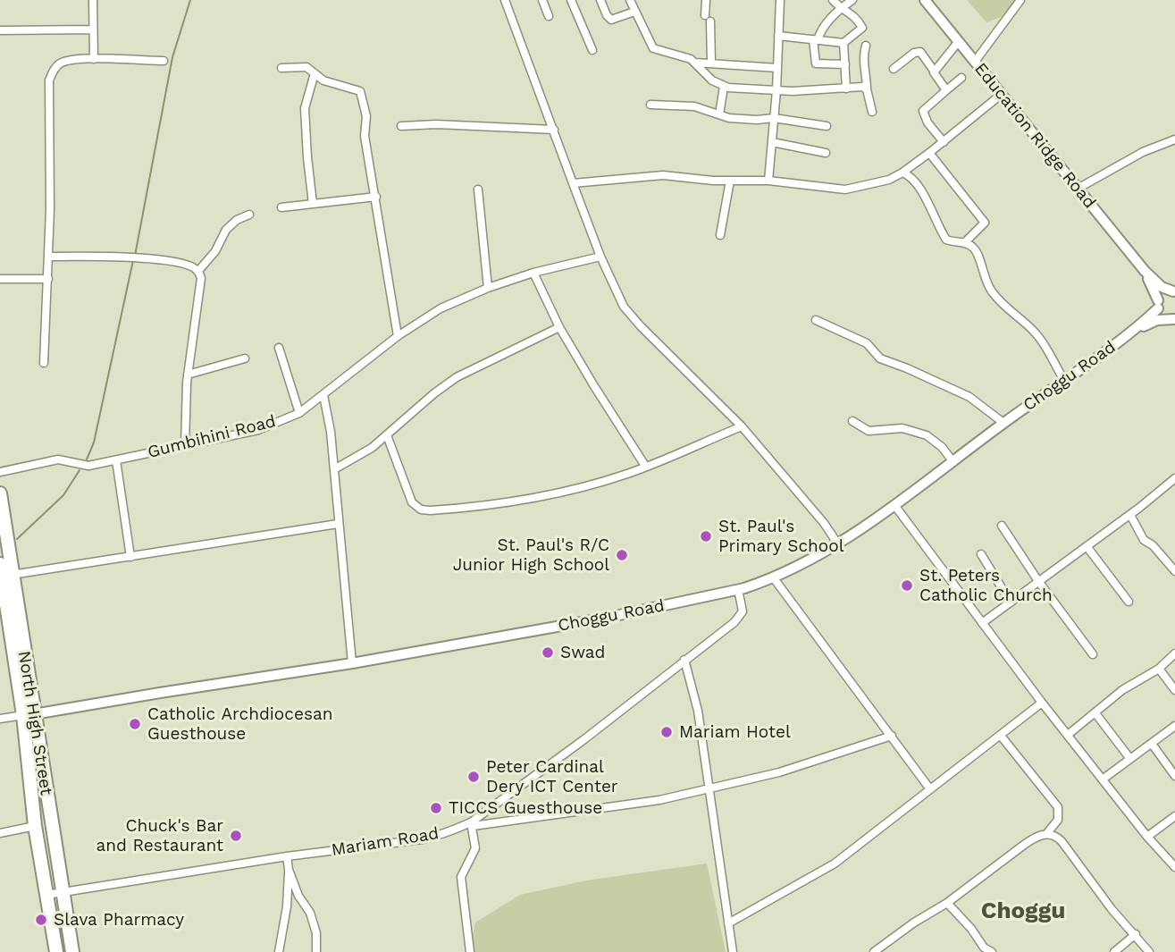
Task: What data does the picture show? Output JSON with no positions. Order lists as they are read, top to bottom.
{
  "streets": {
    "highway": ["North High Street"],
    "main road": ["Education Ridge Road", "Choggu Road"],
    "street": ["Gumbihini Road", "Mariam Road"]
  },
  "crossings": [
    ["Education Ridge Road", "Choggu Road"],
    ["Choggu Road", "North High Street"],
    ["Choggu Road", "Mariam Road"],
    ["North High Street", "Mariam Road"]
  ],
  "districts": ["Choggu"],
  "places": [
    "St. Paul's Primary School",
    "St. Paul's R/C Junior High School",
    "St. Peters Catholic Church",
    "Swad",
    "Catholic Archdiocesan Guesthouse",
    "Mariam Hotel",
    "Peter Cardinal Dery ICT Center",
    "TICCS Guesthouse",
    "Chuck's Bar and Restaurant",
    "Slava Pharmacy"
  ]
}
